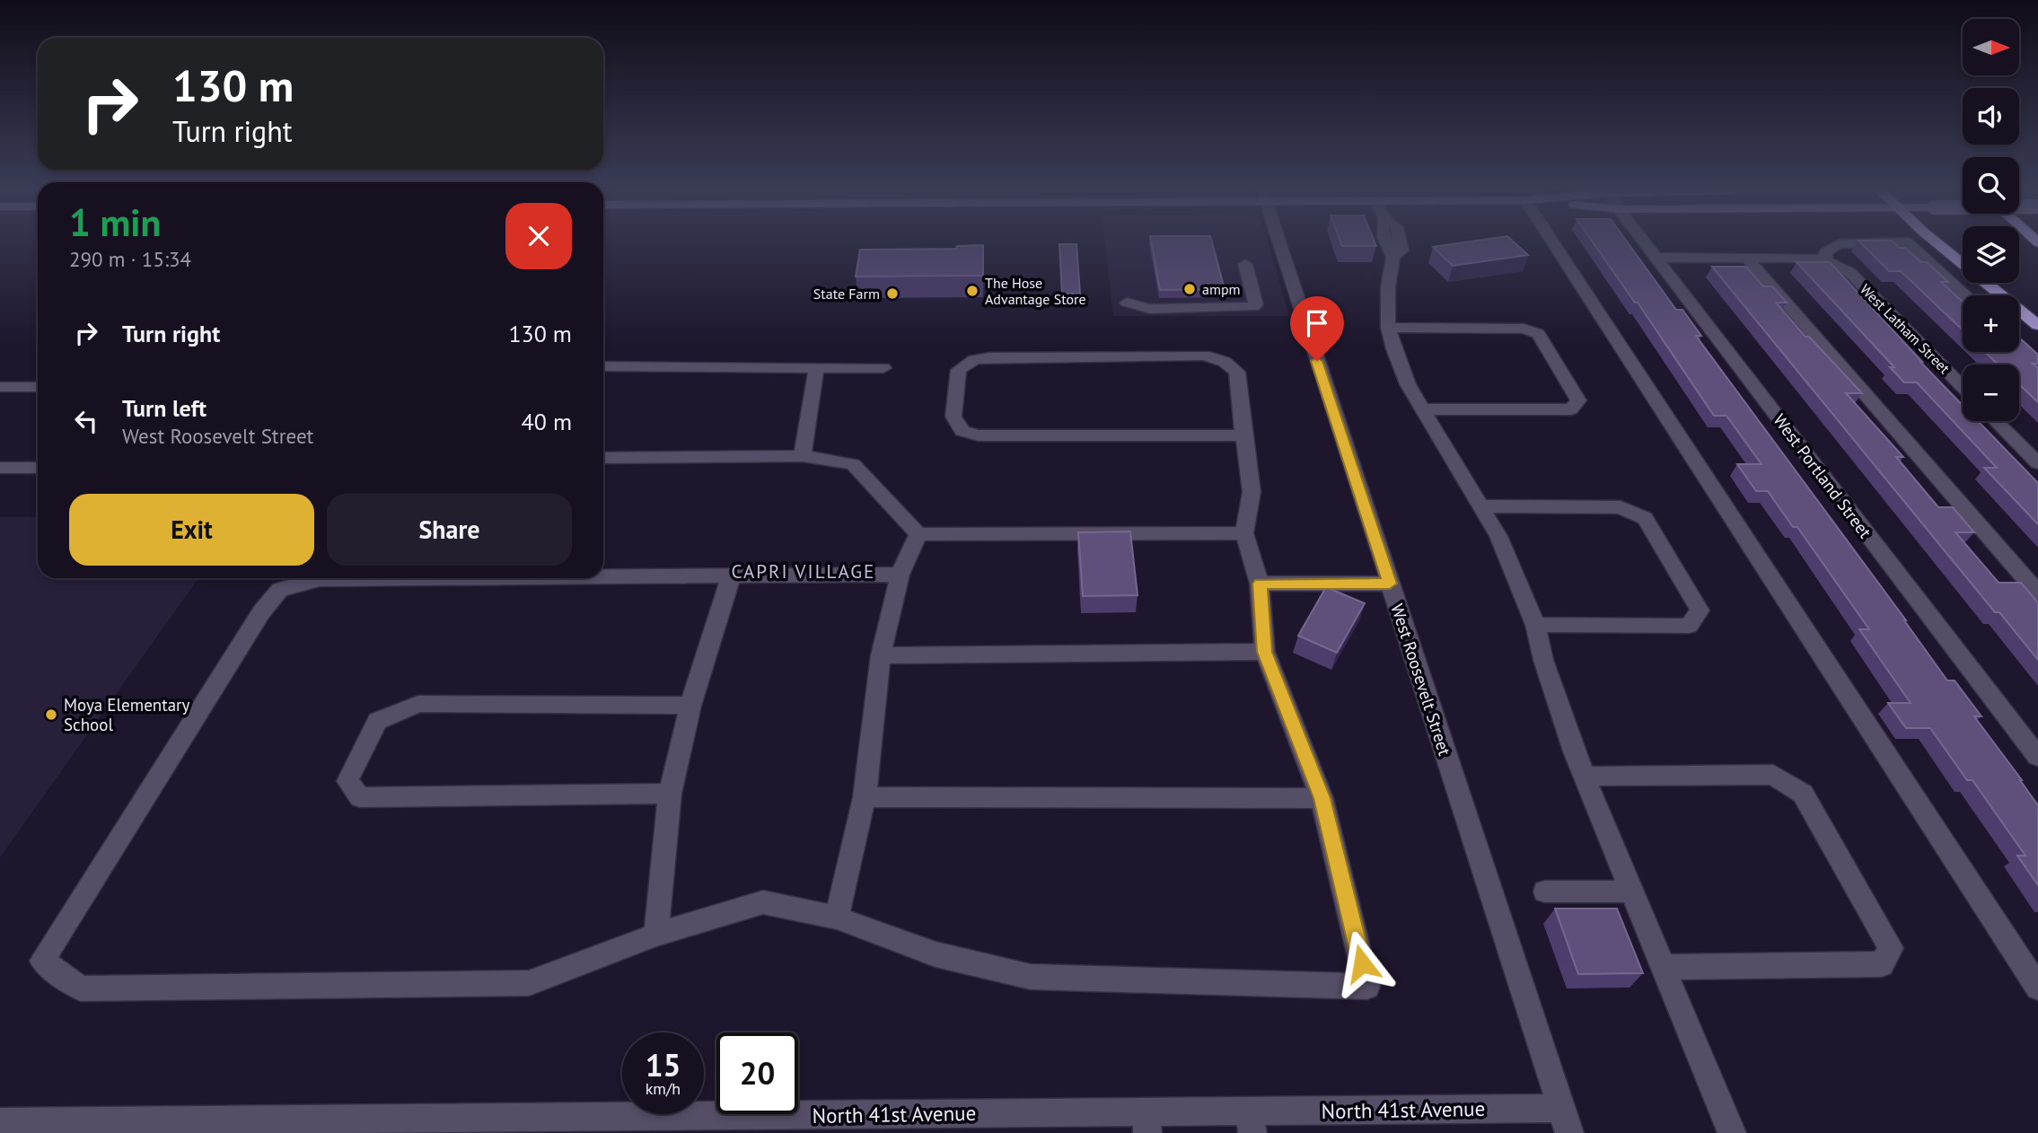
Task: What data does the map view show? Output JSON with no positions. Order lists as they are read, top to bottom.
{
  "streets": {
    "street": [
      "West Latham Street",
      "West Portland Street",
      "West Roosevelt Street",
      "North 41st Avenue"
    ]
  },
  "crossings": [
    ["West Roosevelt Street", "North 41st Avenue"]
  ],
  "districts": ["CAPRI VILLAGE"],
  "places": [
    "ampm",
    "The Hose Advantage Store",
    "State Farm",
    "Moya Elementary School"
  ],
  "north": "right",
  "page": {
    "map_buttons": ["+", "−"],
    "turn": ["130 m", "Turn right"],
    "heading": ["1 min", "290 m · 15:34"],
    "list": [
      {
        "name": "Turn right",
        "value": "130 m"
      },
      {
        "name": "Turn left",
        "note": "West Roosevelt Street",
        "value": "40 m"
      }
    ],
    "buttons": ["Exit", "Share"],
    "speed": "15 km/h",
    "limit": "20"
  }
}
